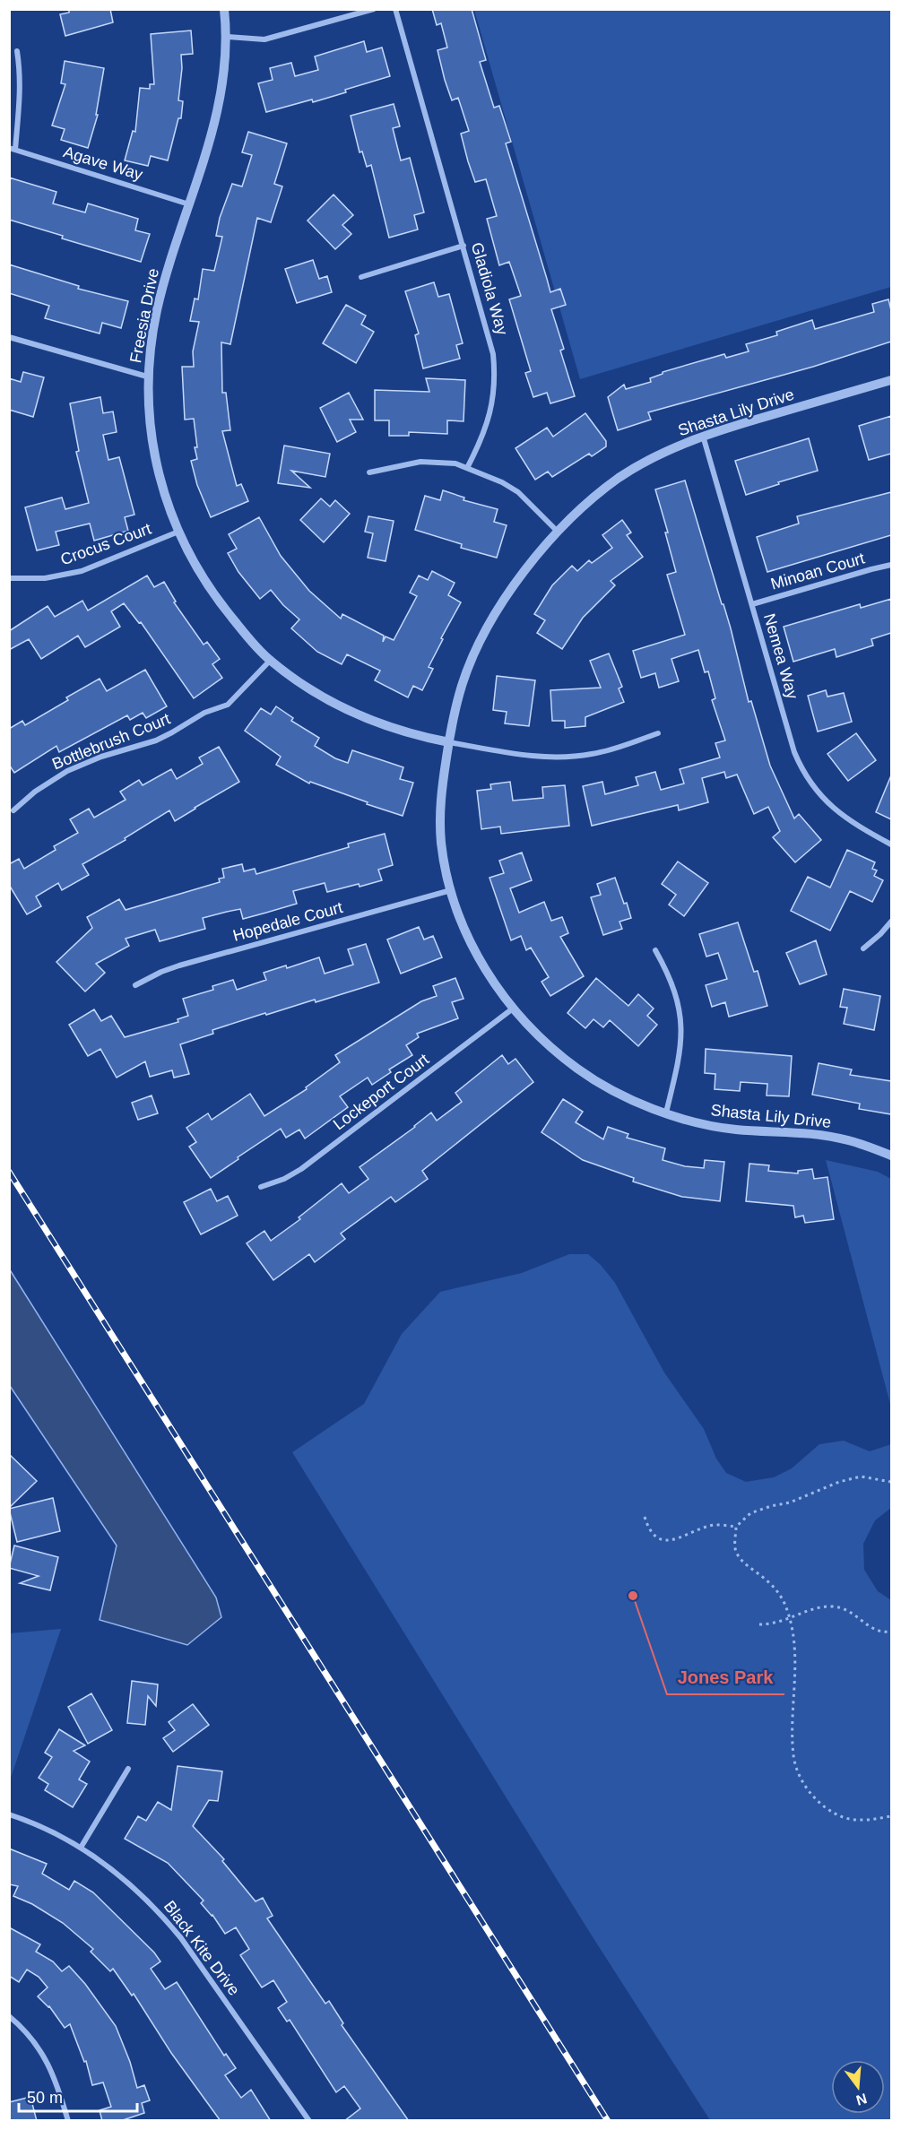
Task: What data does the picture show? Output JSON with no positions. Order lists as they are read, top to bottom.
{
  "streets": {
    "street": [
      "Agave Way",
      "Gladiola Way",
      "Freesia Drive",
      "Shasta Lily Drive",
      "Crocus Court",
      "Minoan Court",
      "Nemea Way",
      "Bottlebrush Court",
      "Hopedale Court",
      "Lockeport Court",
      "Black Kite Drive"
    ]
  },
  "crossings": [
    ["Agave Way", "Freesia Drive"],
    ["Freesia Drive", "Shasta Lily Drive"],
    ["Freesia Drive", "Crocus Court"],
    ["Freesia Drive", "Bottlebrush Court"],
    ["Shasta Lily Drive", "Nemea Way"],
    ["Shasta Lily Drive", "Hopedale Court"],
    ["Shasta Lily Drive", "Lockeport Court"],
    ["Minoan Court", "Nemea Way"]
  ],
  "places": ["Jones Park"],
  "scale_bar": "50 m",
  "north": "bottom"
}
